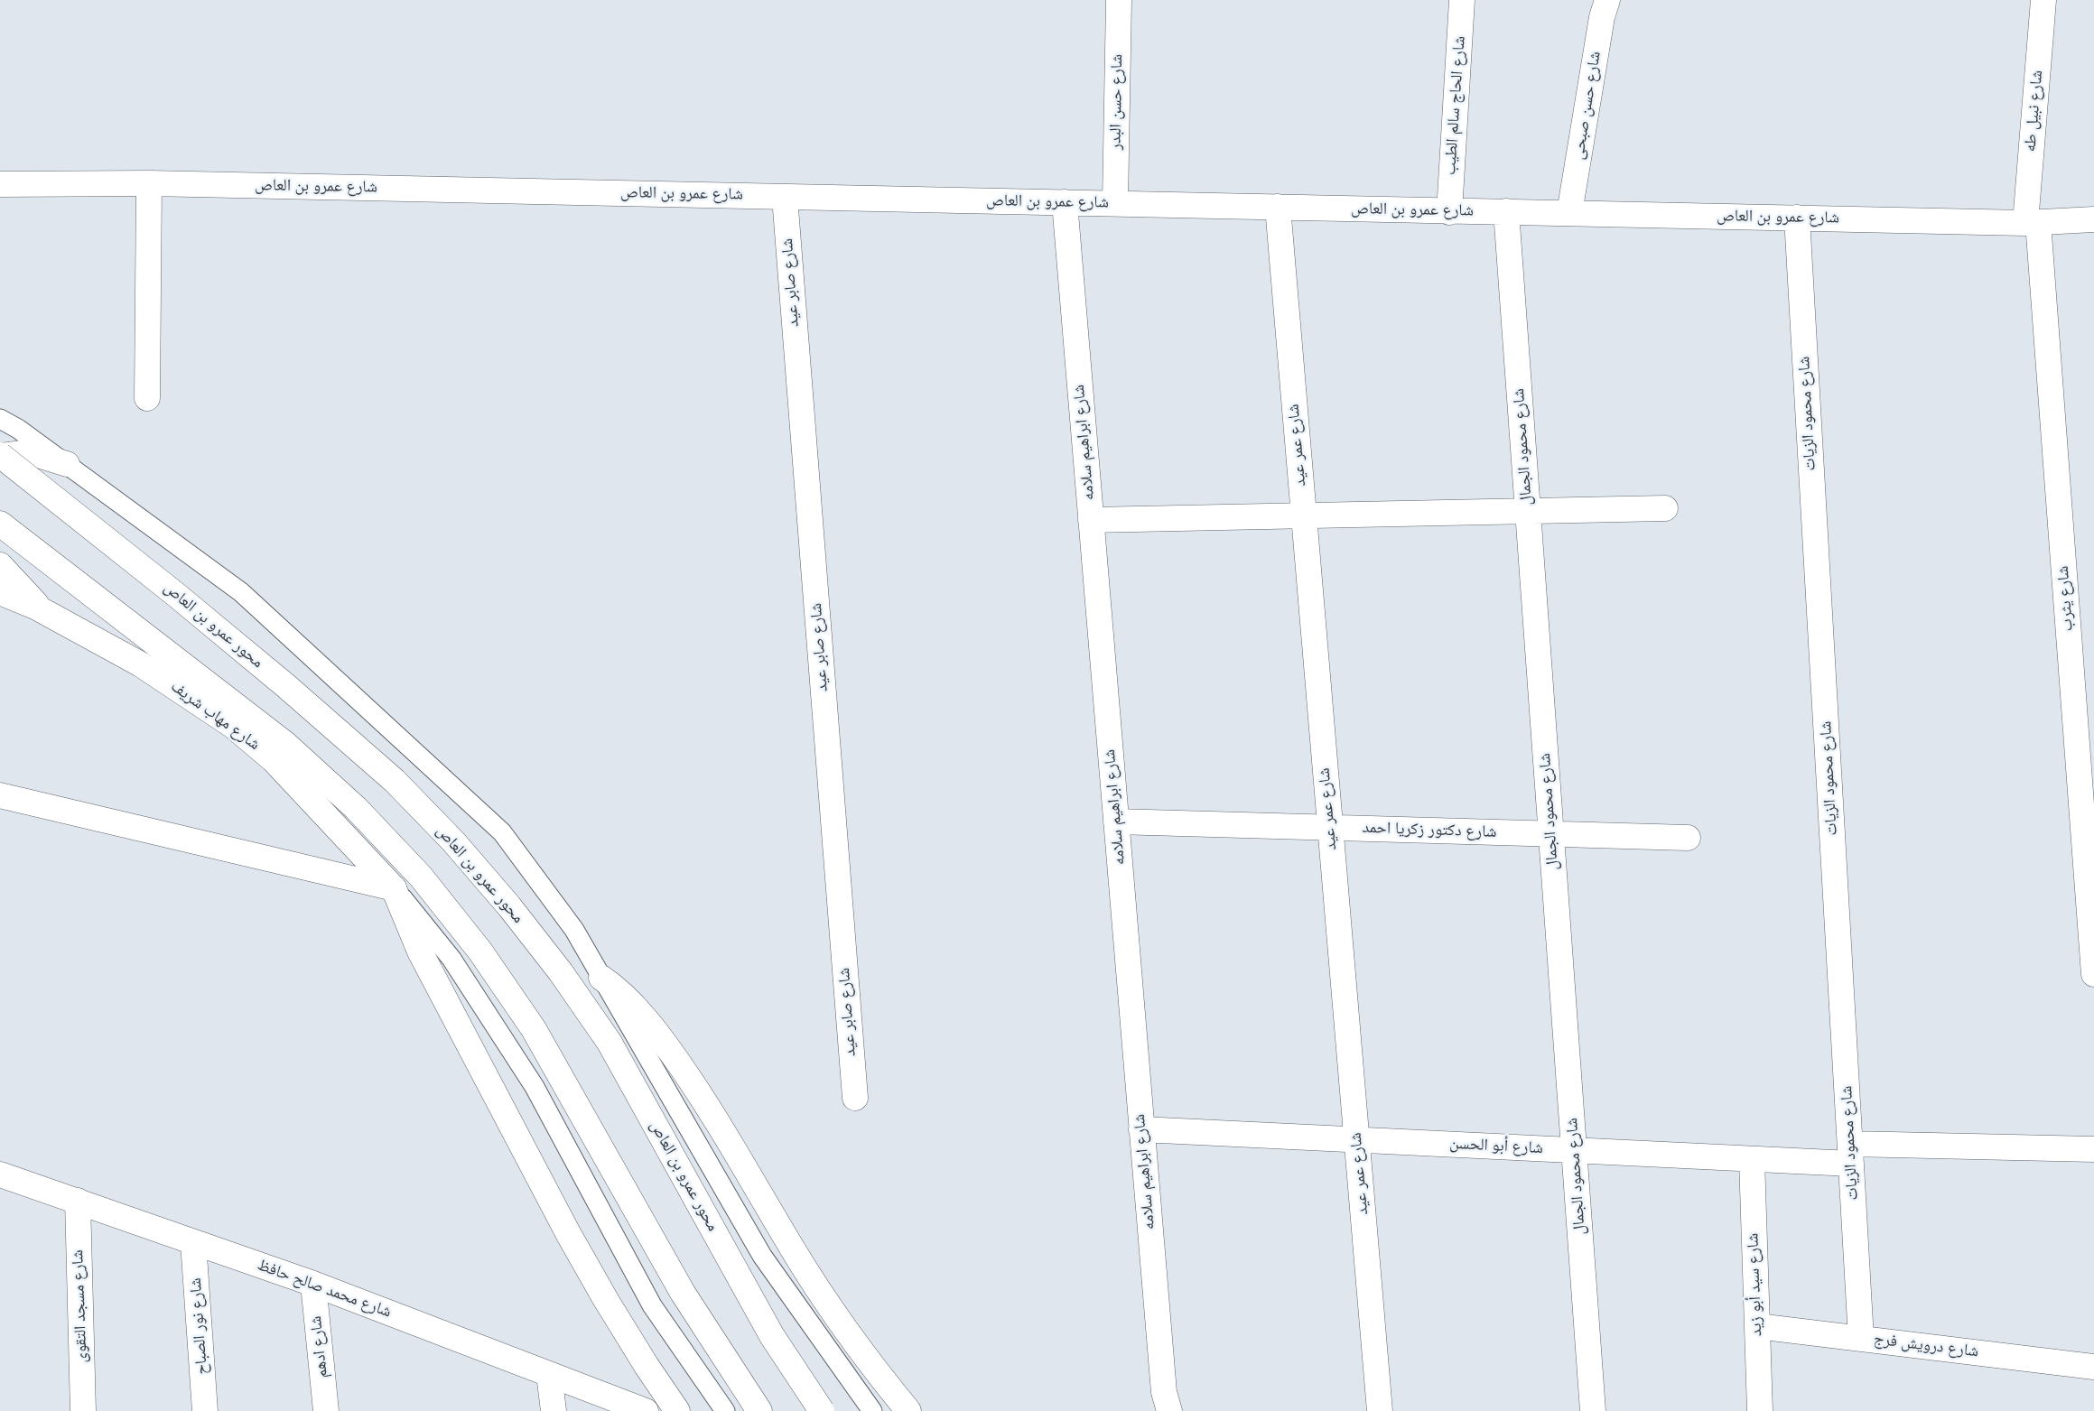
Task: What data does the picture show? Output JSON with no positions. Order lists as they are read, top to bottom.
{
  "streets": {
    "street": [
      "شارع حسن البدر",
      "شارع الحاج سالم الطيب",
      "شارع حسن صبحى",
      "شارع نبيل طه",
      "شارع عمرو بن العاص",
      "شارع صابر عيد",
      "شارع محمود الزيات",
      "شارع ابراهيم سلامه",
      "شارع عمر عيد",
      "شارع محمود الجمال",
      "شارع يثرب",
      "محور عمرو بن العاص",
      "شارع مهاب شريف",
      "شارع دكتور زكريا احمد",
      "شارع أبو الحسن",
      "شارع سيد أبو زيد",
      "شارع محمد صالح حافظ",
      "شارع مسجد التقوى",
      "شارع نور الصباح",
      "شارع درويش فرج",
      "شارع ادهم"
    ]
  },
  "crossings": [
    ["شارع حسن البدر", "شارع عمرو بن العاص"],
    ["شارع الحاج سالم الطيب", "شارع عمرو بن العاص"],
    ["شارع حسن صبحى", "شارع عمرو بن العاص"],
    ["شارع نبيل طه", "شارع عمرو بن العاص"],
    ["شارع نبيل طه", "شارع يثرب"],
    ["شارع عمرو بن العاص", "شارع صابر عيد"],
    ["شارع عمرو بن العاص", "شارع محمود الزيات"],
    ["شارع عمرو بن العاص", "شارع ابراهيم سلامه"],
    ["شارع عمرو بن العاص", "شارع عمر عيد"],
    ["شارع عمرو بن العاص", "شارع محمود الجمال"],
    ["شارع عمرو بن العاص", "شارع يثرب"],
    ["شارع محمود الزيات", "شارع أبو الحسن"],
    ["شارع محمود الزيات", "شارع درويش فرج"],
    ["شارع ابراهيم سلامه", "شارع دكتور زكريا احمد"],
    ["شارع ابراهيم سلامه", "شارع أبو الحسن"],
    ["شارع عمر عيد", "شارع دكتور زكريا احمد"],
    ["شارع عمر عيد", "شارع أبو الحسن"],
    ["شارع محمود الجمال", "شارع دكتور زكريا احمد"],
    ["شارع محمود الجمال", "شارع أبو الحسن"],
    ["شارع أبو الحسن", "شارع سيد أبو زيد"],
    ["شارع سيد أبو زيد", "شارع درويش فرج"],
    ["شارع محمد صالح حافظ", "شارع مسجد التقوى"],
    ["شارع محمد صالح حافظ", "شارع نور الصباح"],
    ["شارع محمد صالح حافظ", "شارع ادهم"]
  ]
}
